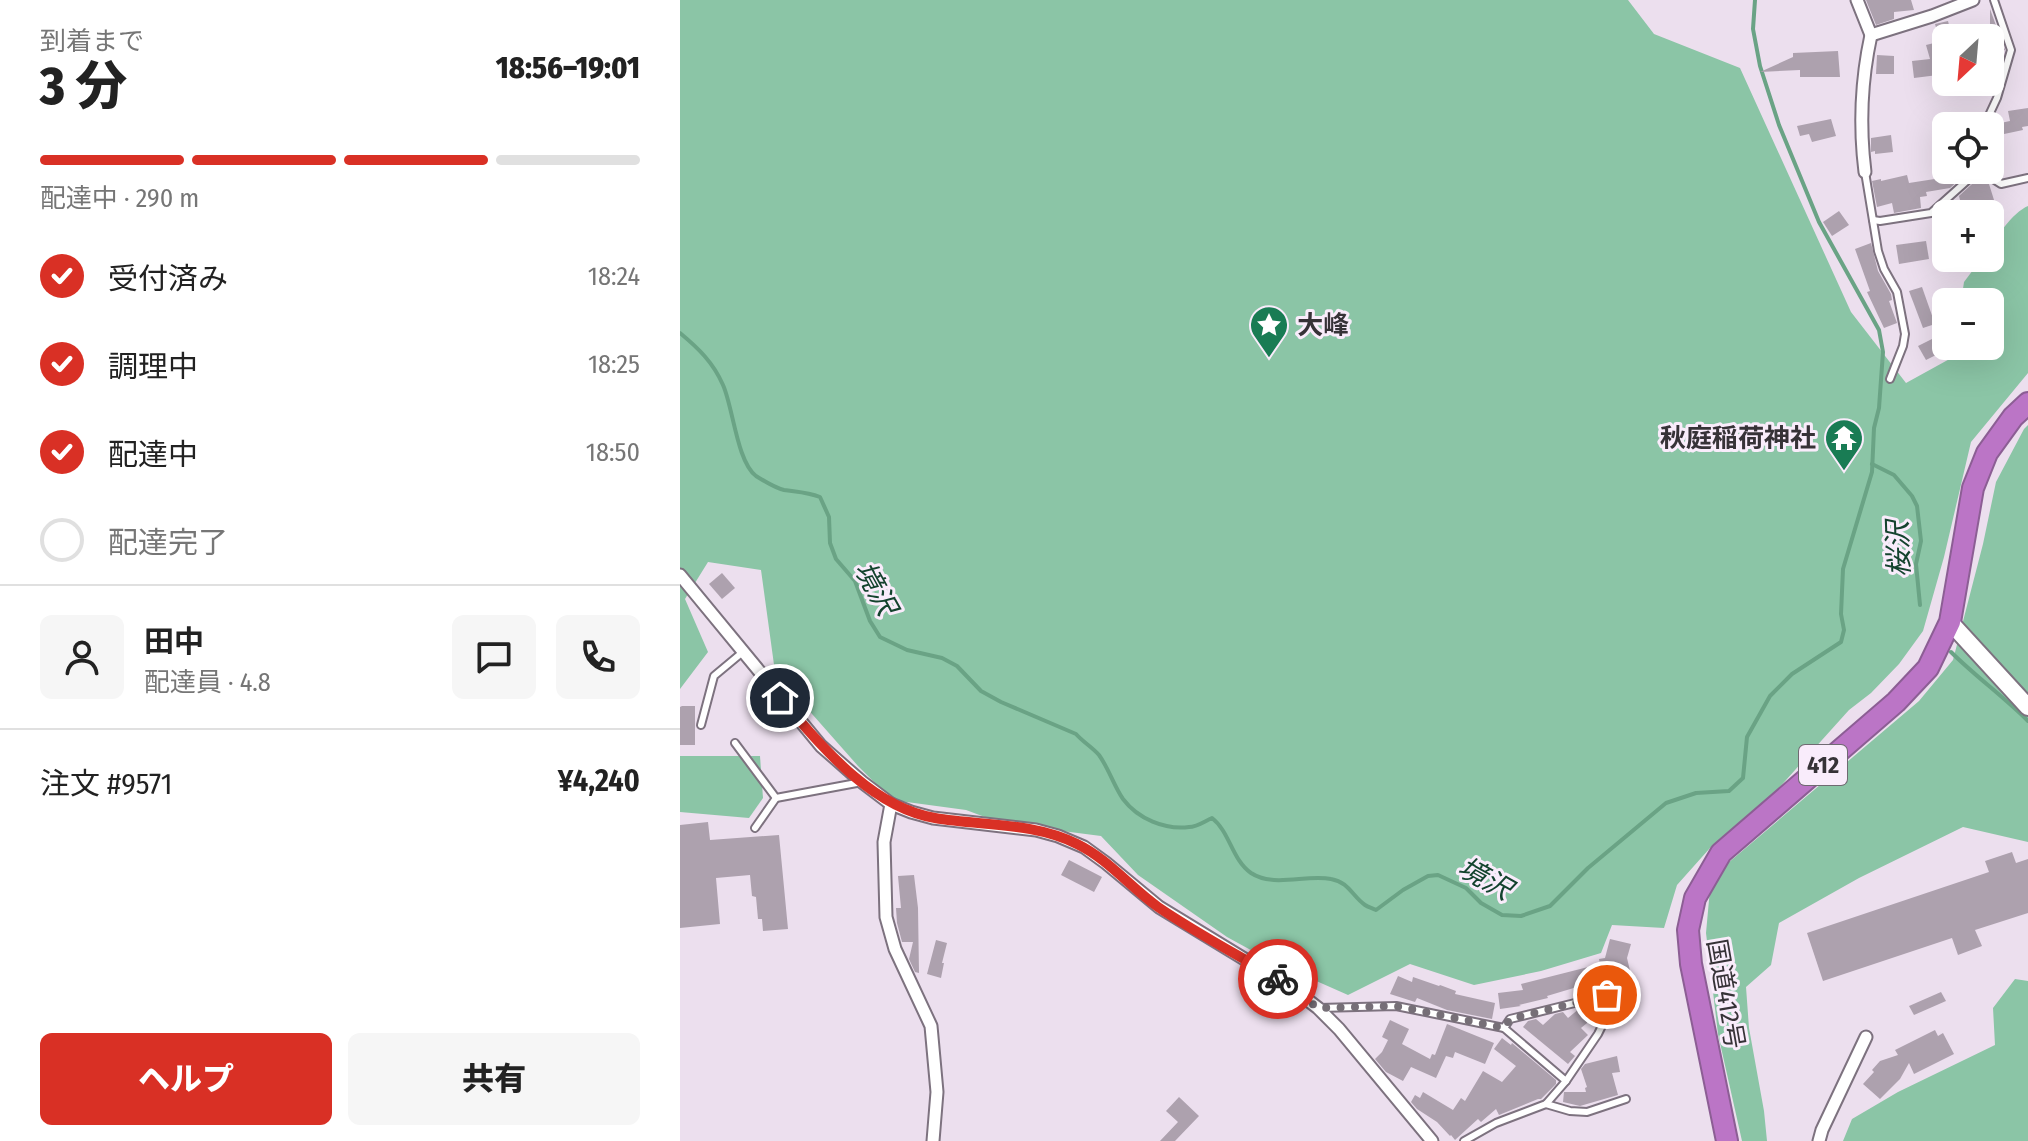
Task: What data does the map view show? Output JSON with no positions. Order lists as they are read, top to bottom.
{
  "streets": {
    "highway": ["412", "国道412号"]
  },
  "water": ["桜沢", "境沢"],
  "places": {
    "place": ["大峰"],
    "temple": ["秋庭稲荷神社"]
  },
  "north": "bottom left",
  "page": {
    "heading": ["3 分", "到着まで", "18:56–19:01"],
    "panel": [
      "田中",
      "配達員 · 4.8",
      "注文 #9571",
      "¥4,240"
    ],
    "map_buttons": ["+", "−"],
    "bar": "配達中 · 290 m",
    "list": [
      ["受付済み", "18:24"],
      ["調理中", "18:25"],
      ["配達中", "18:50"],
      "配達完了"
    ],
    "buttons": ["ヘルプ", "共有"]
  }
}
